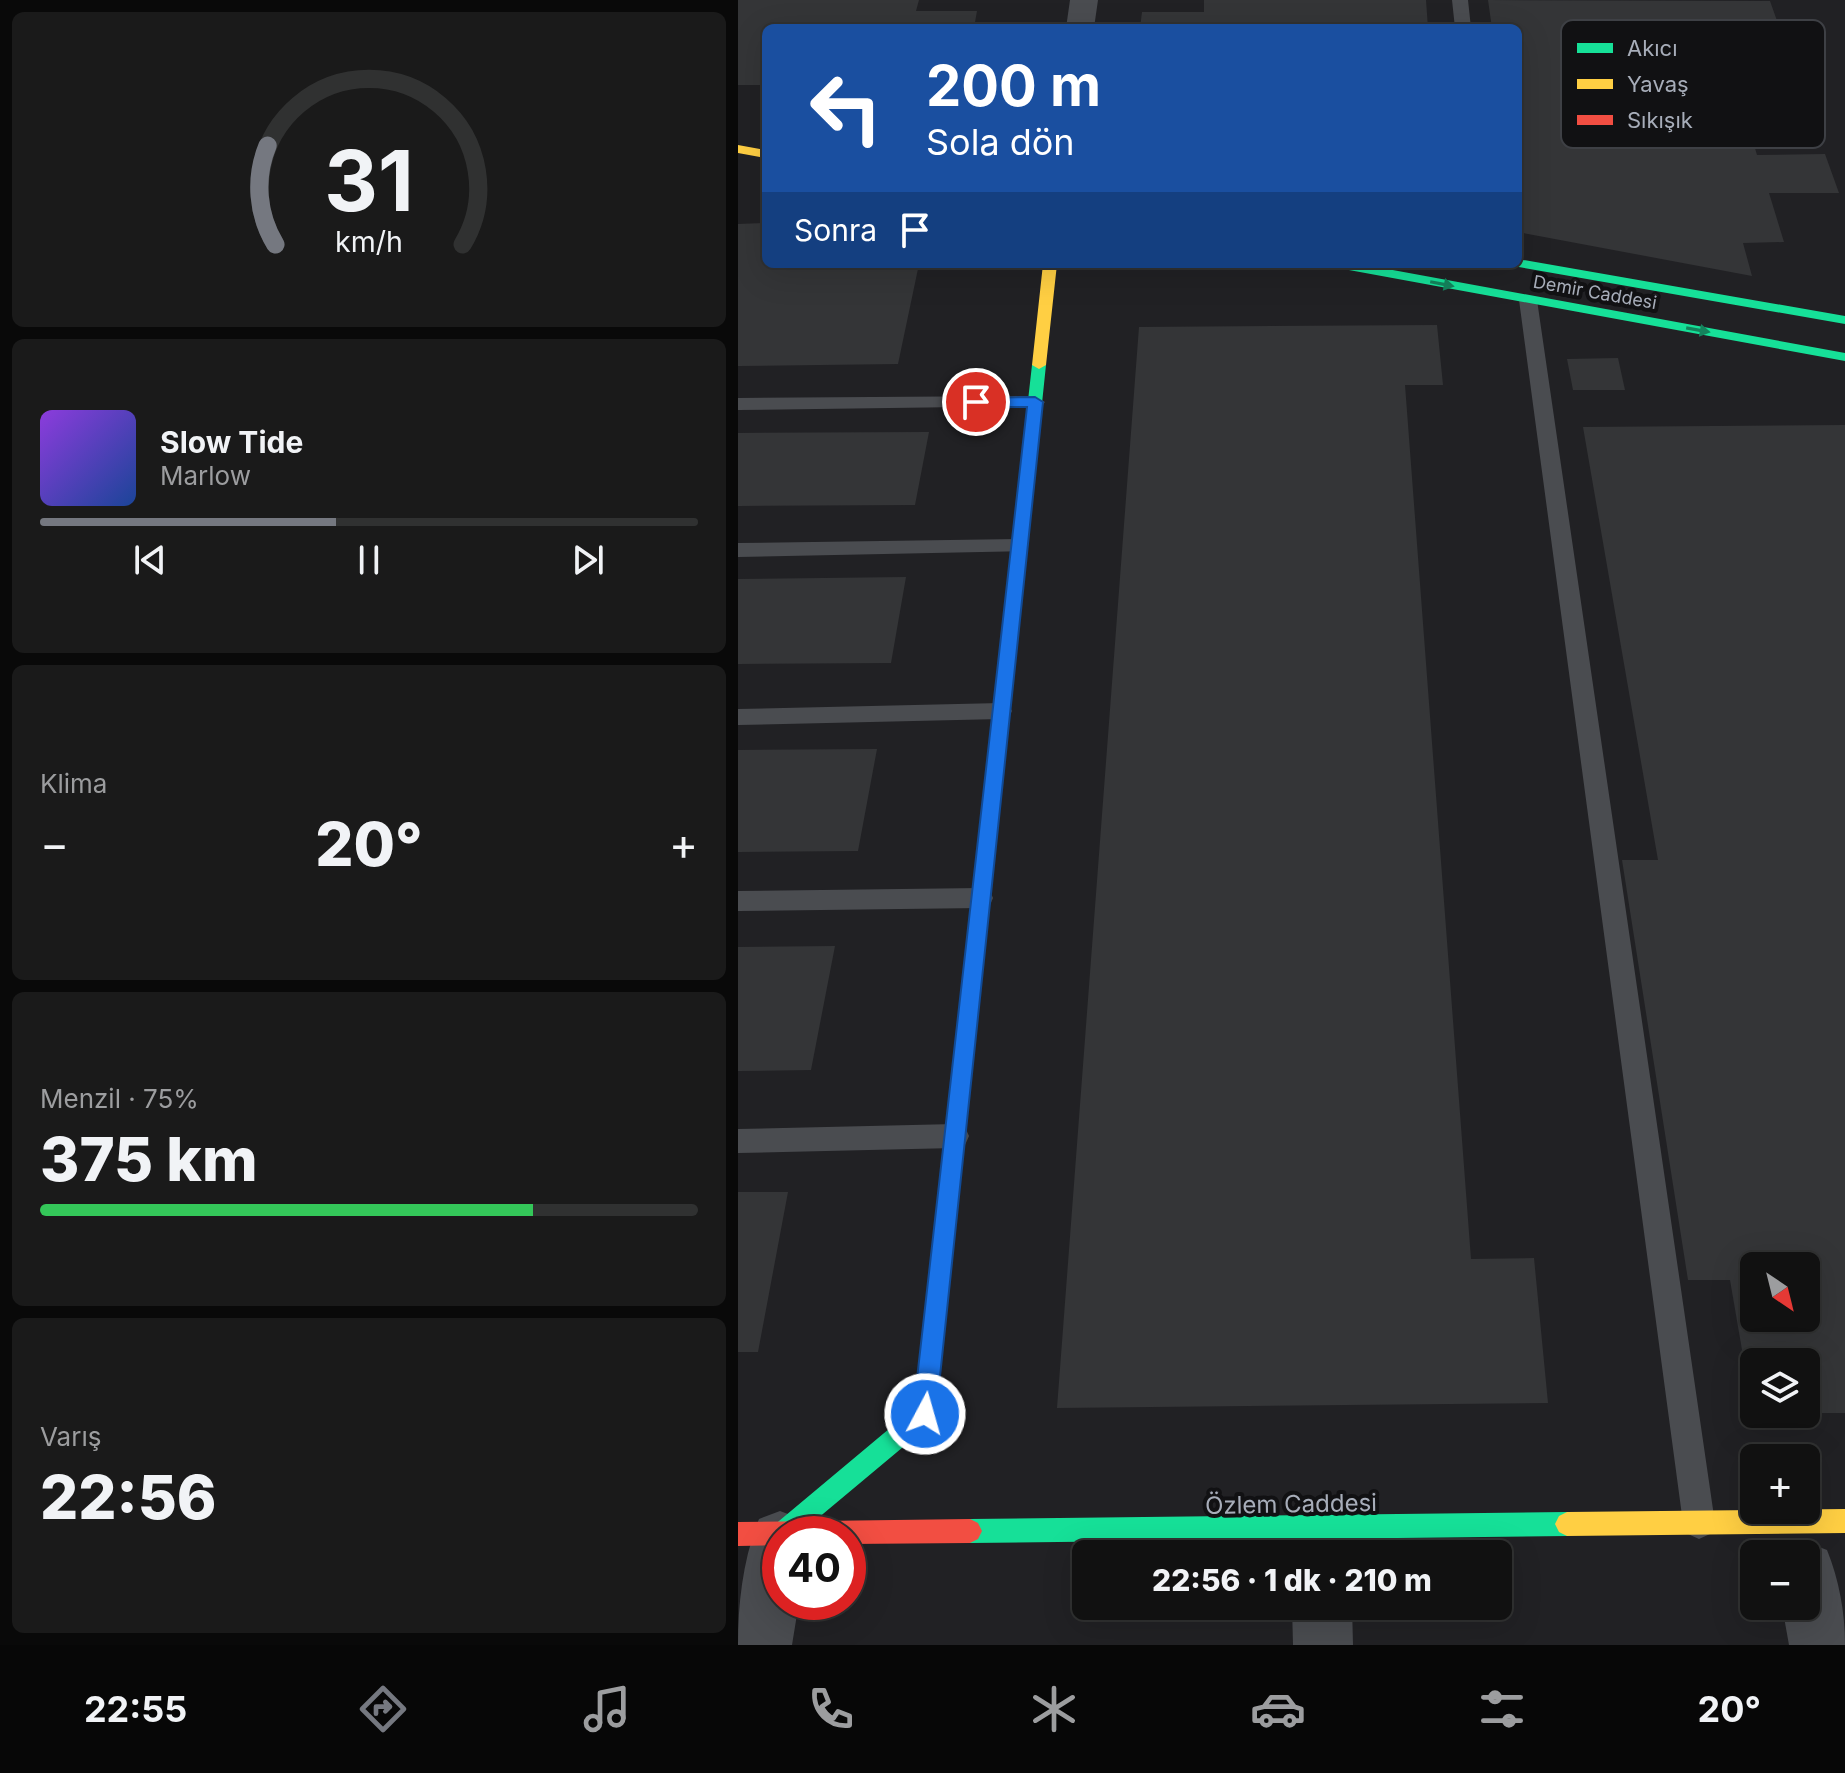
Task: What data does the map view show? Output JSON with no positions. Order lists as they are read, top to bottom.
{
  "streets": {
    "street": ["Demir Caddesi", "Özlem Caddesi"]
  },
  "legend": ["Akıcı", "Yavaş", "Sıkışık"],
  "north": "bottom right",
  "page": {
    "turn": ["200 m", "Sola dön"],
    "then": "Sonra",
    "song": ["Slow Tide", "Marlow"],
    "tile": [
      "Klima",
      ["Menzil · 75%", "375 km"],
      ["Varış", "22:56"]
    ],
    "heat": ["−", "20°", "+"],
    "map_buttons": ["+", "−"],
    "limit": "40",
    "trip": "22:56 · 1 dk · 210 m",
    "tabs": ["22:55", "20°"],
    "gauge": ["31", "km/h"]
  }
}
